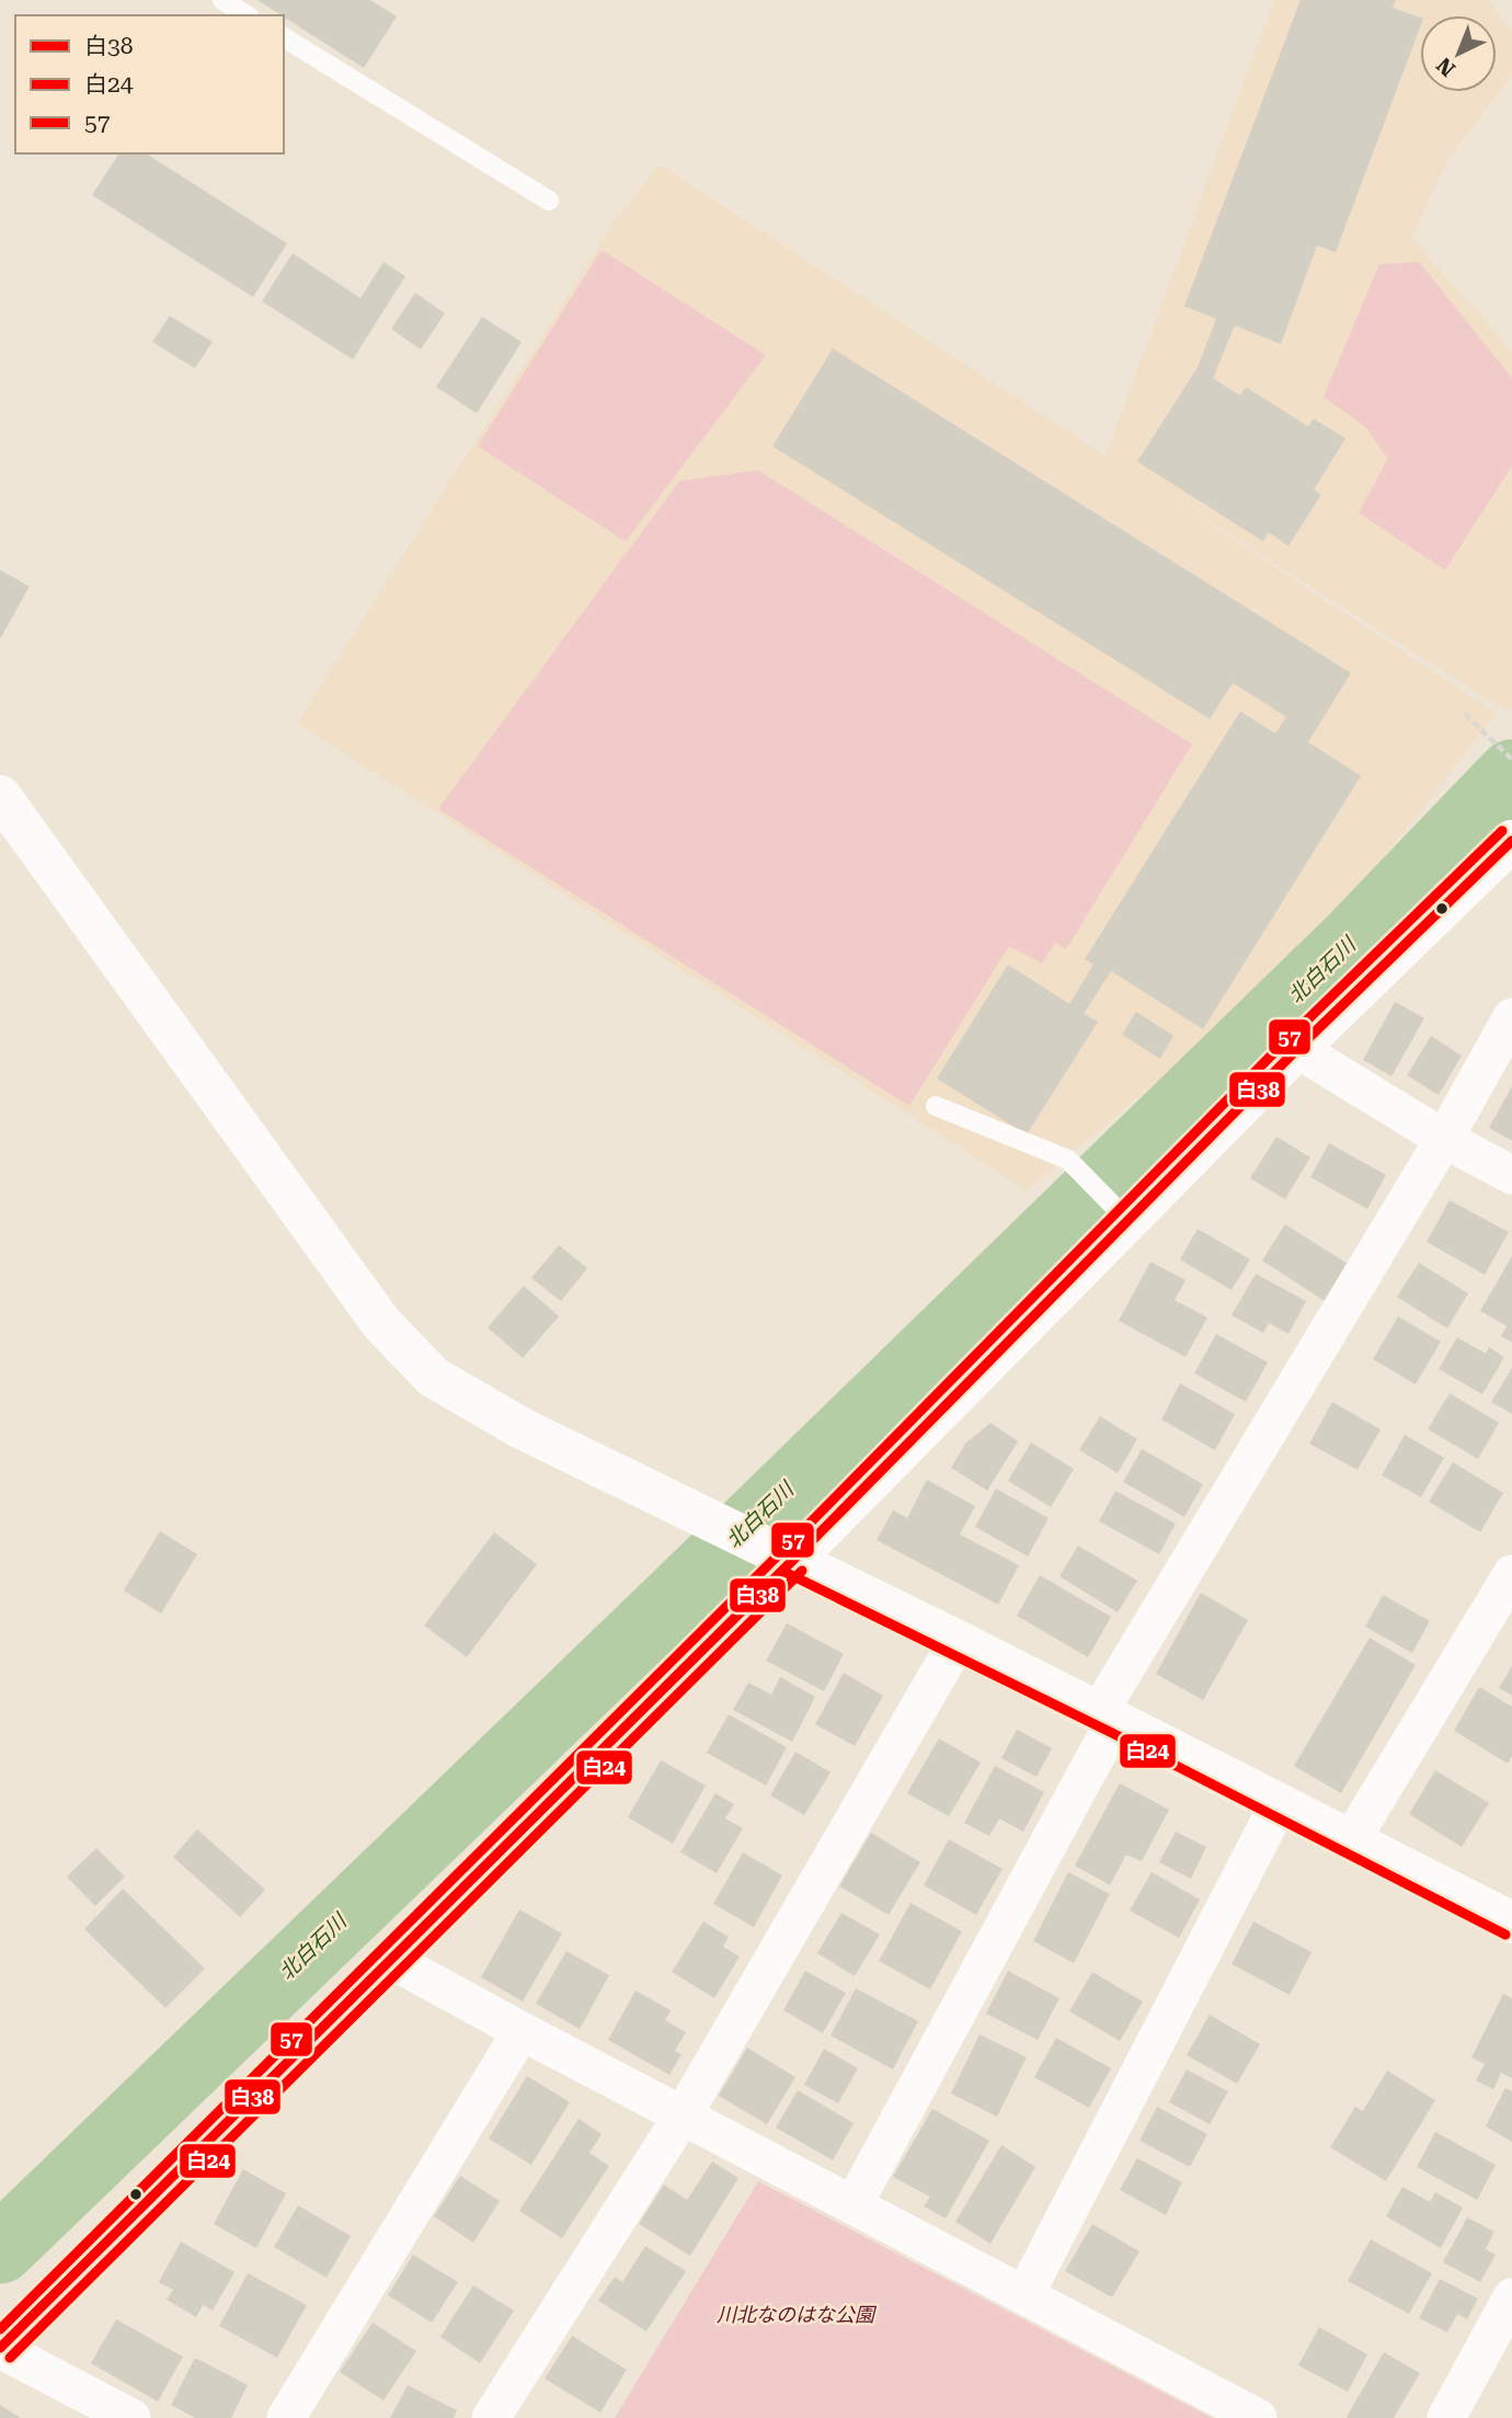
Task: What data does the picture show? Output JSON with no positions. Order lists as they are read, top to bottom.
{
  "water": ["北白石川"],
  "parks": ["川北なのはな公園"],
  "lines": ["transit line 57", "transit line 白38", "transit line 白24"],
  "legend": ["白38", "白24", "57"],
  "north": "bottom left"
}
